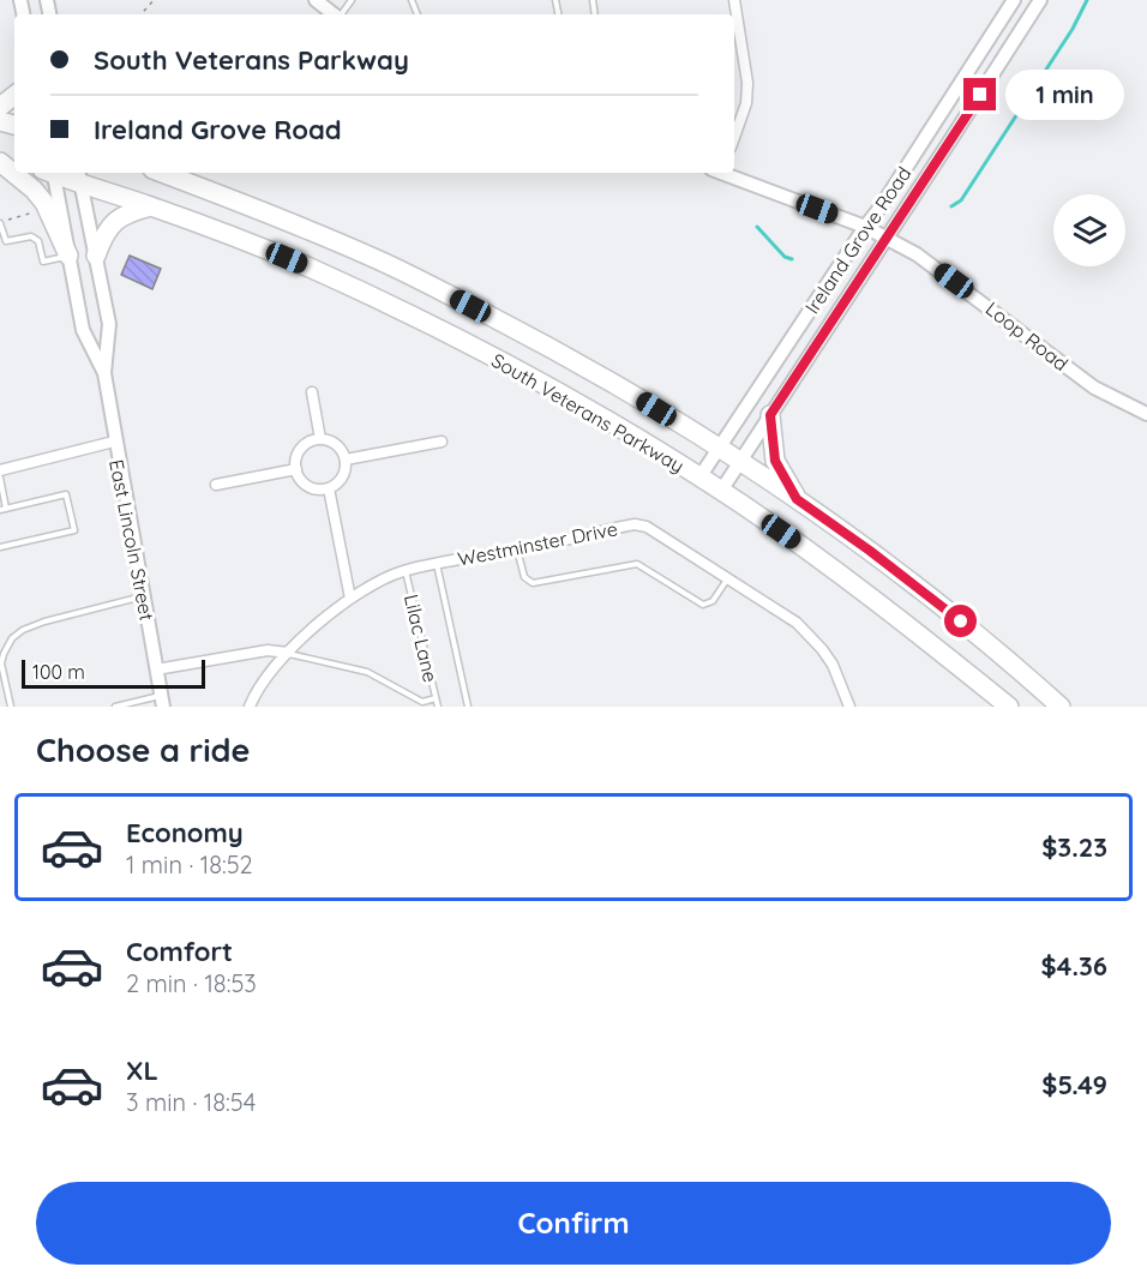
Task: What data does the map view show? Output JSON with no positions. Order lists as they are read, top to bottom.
{
  "streets": {
    "highway": ["South Veterans Parkway"],
    "main road": ["Ireland Grove Road", "Loop Road", "East Lincoln Street"],
    "street": ["Westminster Drive"],
    "lane": ["Lilac Lane"]
  },
  "crossings": [
    ["Ireland Grove Road", "Loop Road"],
    ["Ireland Grove Road", "South Veterans Parkway"],
    ["South Veterans Parkway", "East Lincoln Street"],
    ["Westminster Drive", "Lilac Lane"]
  ],
  "scale_bar": "100 m",
  "page": {
    "banner": ["South Veterans Parkway", "Ireland Grove Road"],
    "bubble": "1 min",
    "scale": "100 m",
    "heading": "Choose a ride",
    "list": [
      {
        "name": "Economy",
        "note": "1 min · 18:52",
        "value": "$3.23"
      },
      {
        "name": "Comfort",
        "note": "2 min · 18:53",
        "value": "$4.36"
      },
      {
        "name": "XL",
        "note": "3 min · 18:54",
        "value": "$5.49"
      }
    ],
    "buttons": "Confirm"
  }
}
